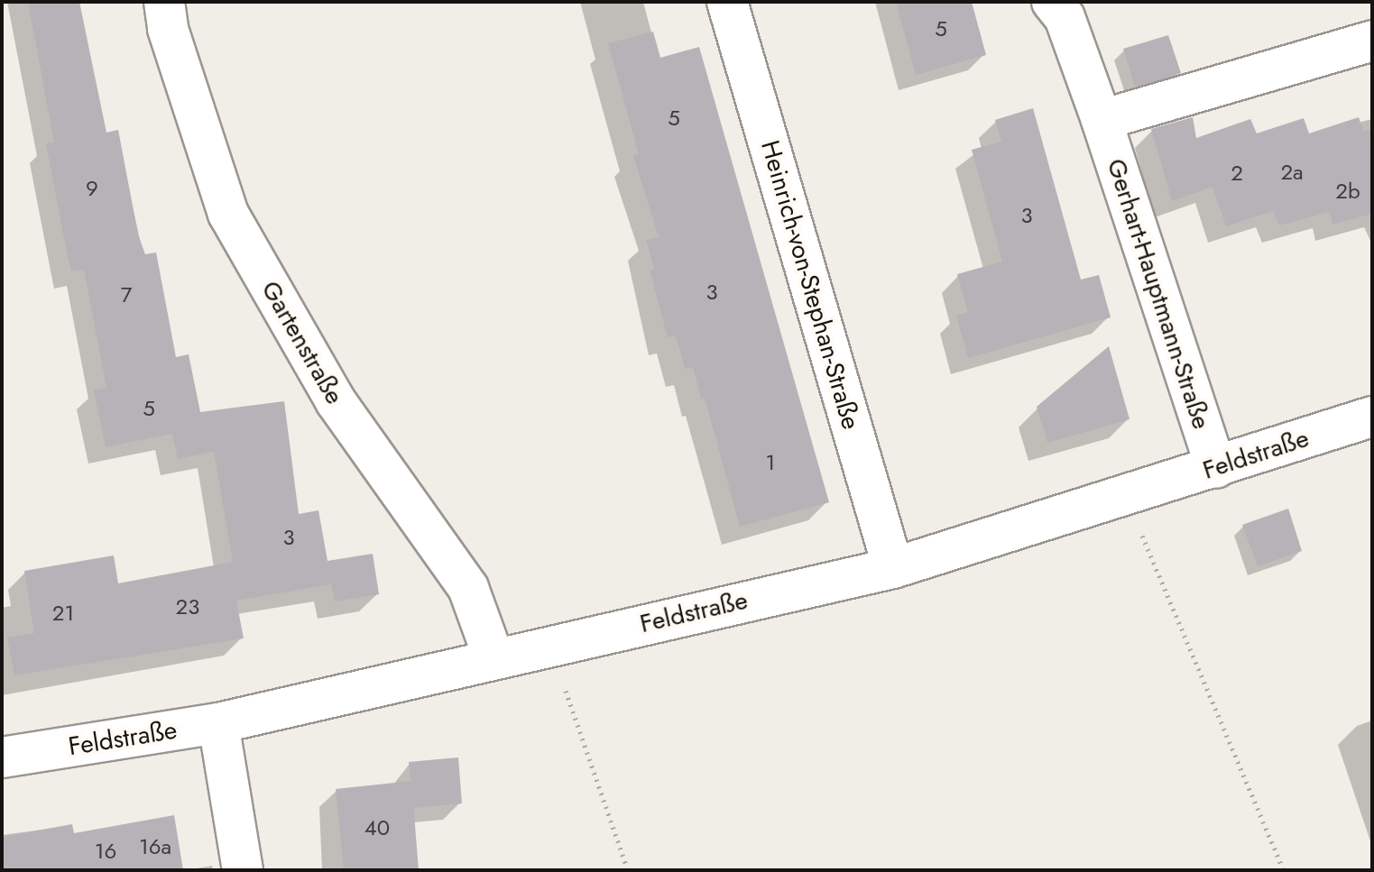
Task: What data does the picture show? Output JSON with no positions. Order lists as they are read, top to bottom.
{
  "streets": {
    "street": [
      "Heinrich-von-Stephan-Straße",
      "Gerhart-Hauptmann-Straße",
      "Gartenstraße",
      "Feldstraße"
    ]
  },
  "crossings": [
    ["Heinrich-von-Stephan-Straße", "Feldstraße"],
    ["Gerhart-Hauptmann-Straße", "Feldstraße"],
    ["Gartenstraße", "Feldstraße"]
  ],
  "house_numbers": [
    "5",
    "5",
    "2a",
    "2",
    "9",
    "2b",
    "3",
    "3",
    "7",
    "5",
    "1",
    "3",
    "23",
    "21",
    "40",
    "16a",
    "16"
  ]
}
